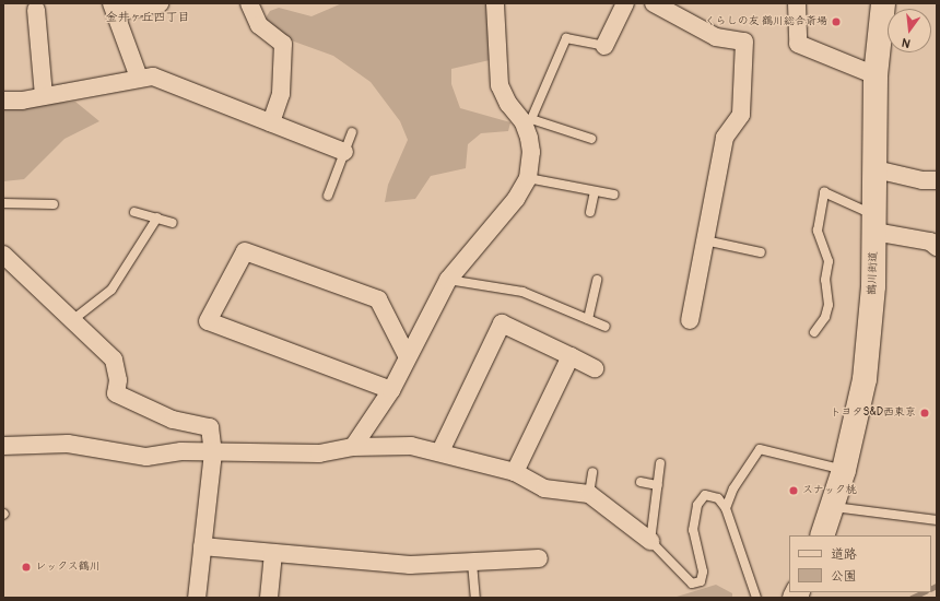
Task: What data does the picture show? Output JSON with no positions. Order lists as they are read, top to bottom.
{
  "streets": {
    "main road": ["鶴川街道"]
  },
  "districts": ["金井ヶ丘四丁目"],
  "places": [
    "くらしの友 鶴川総合斎場",
    "トヨタS&D西東京",
    "スナック桃",
    "レックス鶴川"
  ],
  "legend": ["道路", "公園"],
  "north": "bottom"
}
